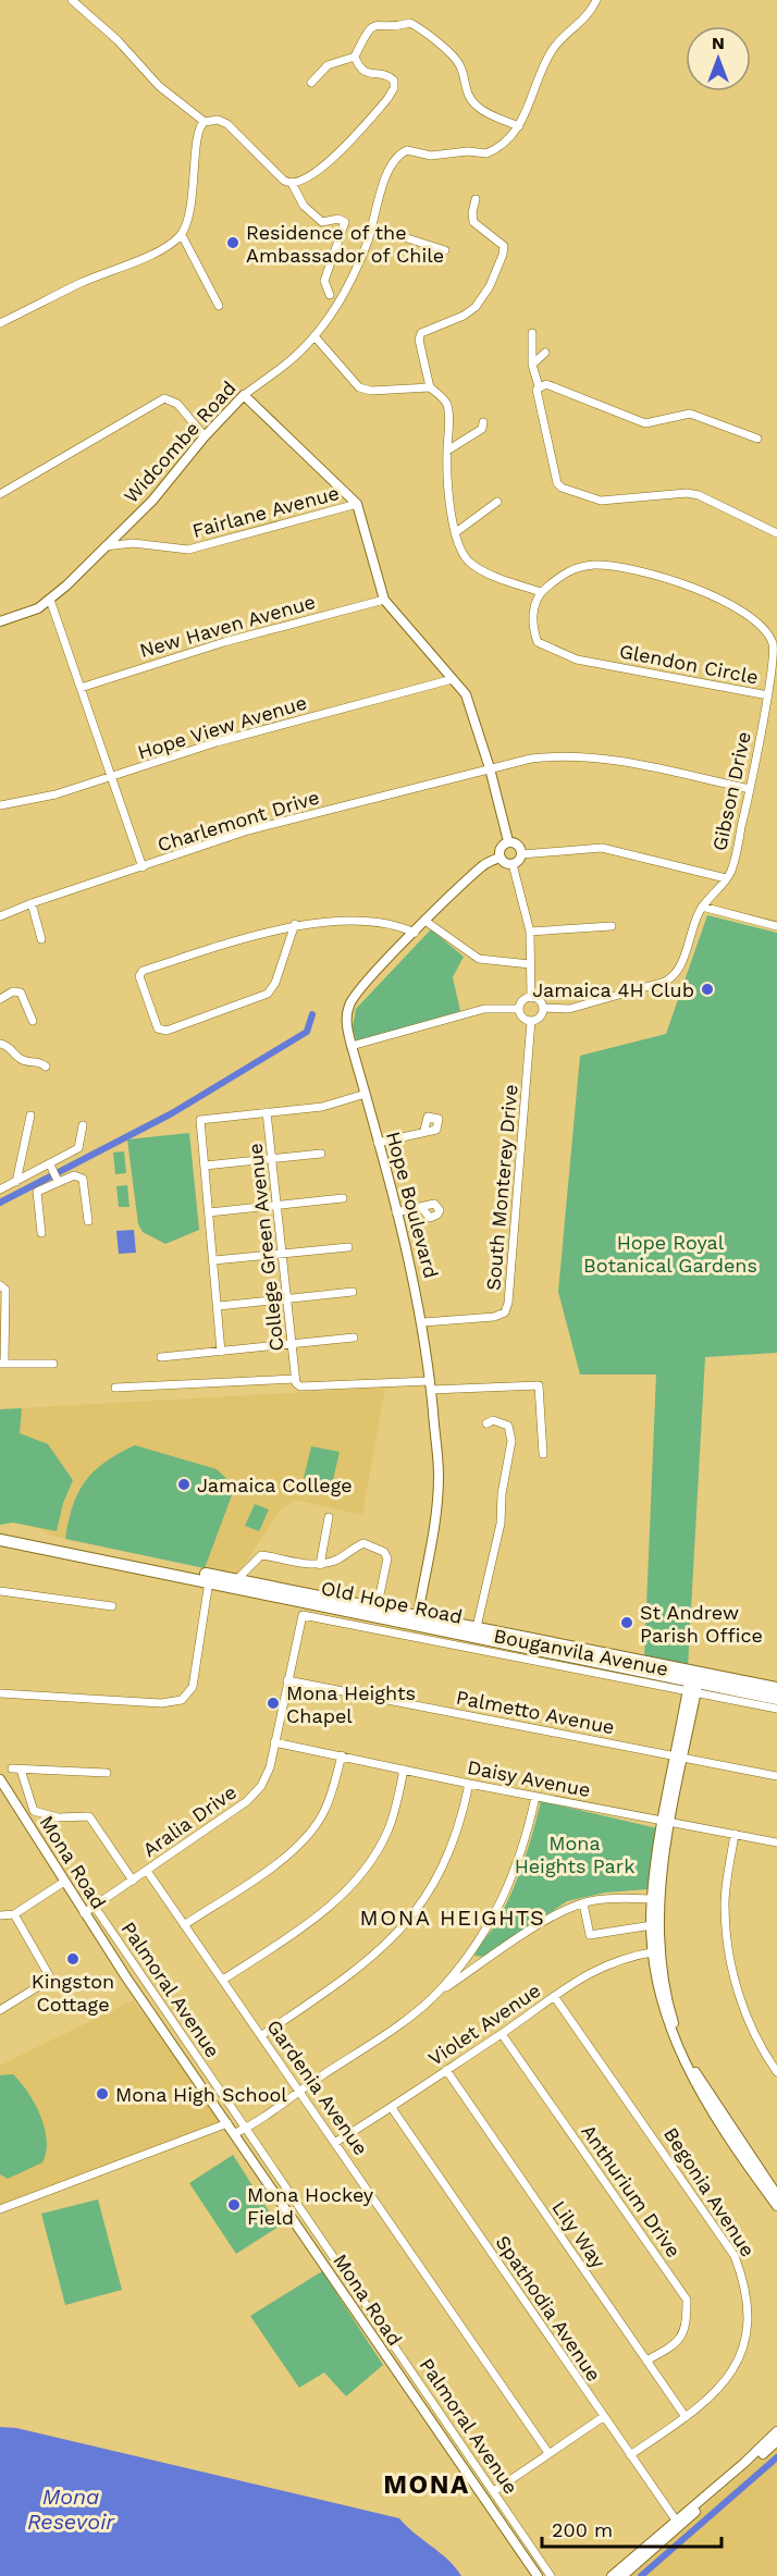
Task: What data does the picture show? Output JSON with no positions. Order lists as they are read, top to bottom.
{
  "streets": {
    "main road": ["Old Hope Road"],
    "street": [
      "Widcombe Road",
      "Fairlane Avenue",
      "New Haven Avenue",
      "Glendon Circle",
      "Hope View Avenue",
      "Gibson Drive",
      "Charlemont Drive",
      "South Monterey Drive",
      "Hope Boulevard",
      "College Green Avenue",
      "Bouganvila Avenue",
      "Palmetto Avenue",
      "Daisy Avenue",
      "Aralia Drive",
      "Mona Road",
      "Palmoral Avenue",
      "Violet Avenue",
      "Gardenia Avenue",
      "Anthurium Drive",
      "Begonia Avenue",
      "Lily Way",
      "Spathodia Avenue"
    ]
  },
  "crossings": [
    ["Widcombe Road", "Fairlane Avenue"],
    ["Glendon Circle", "Gibson Drive"],
    ["Gibson Drive", "Charlemont Drive"],
    ["Gibson Drive", "South Monterey Drive"],
    ["South Monterey Drive", "Hope Boulevard"],
    ["Hope Boulevard", "College Green Avenue"],
    ["Hope Boulevard", "Old Hope Road"],
    ["Old Hope Road", "Bouganvila Avenue"],
    ["Bouganvila Avenue", "Aralia Drive"],
    ["Palmetto Avenue", "Aralia Drive"],
    ["Daisy Avenue", "Aralia Drive"],
    ["Aralia Drive", "Mona Road"],
    ["Aralia Drive", "Palmoral Avenue"],
    ["Aralia Drive", "Gardenia Avenue"],
    ["Violet Avenue", "Gardenia Avenue"],
    ["Violet Avenue", "Anthurium Drive"],
    ["Violet Avenue", "Begonia Avenue"],
    ["Violet Avenue", "Lily Way"],
    ["Violet Avenue", "Spathodia Avenue"],
    ["Anthurium Drive", "Lily Way"],
    ["Begonia Avenue", "Lily Way"],
    ["Begonia Avenue", "Spathodia Avenue"]
  ],
  "districts": ["MONA HEIGHTS", "MONA"],
  "water": ["Mona Resevoir"],
  "parks": ["Hope Royal Botanical Gardens", "Mona Heights Park"],
  "places": [
    "Residence of the Ambassador of Chile",
    "Jamaica 4H Club",
    "Jamaica College",
    "St Andrew Parish Office",
    "Mona Heights Chapel",
    "Kingston Cottage",
    "Mona High School",
    "Mona Hockey Field"
  ],
  "scale_bar": "200 m",
  "north": "top"
}
